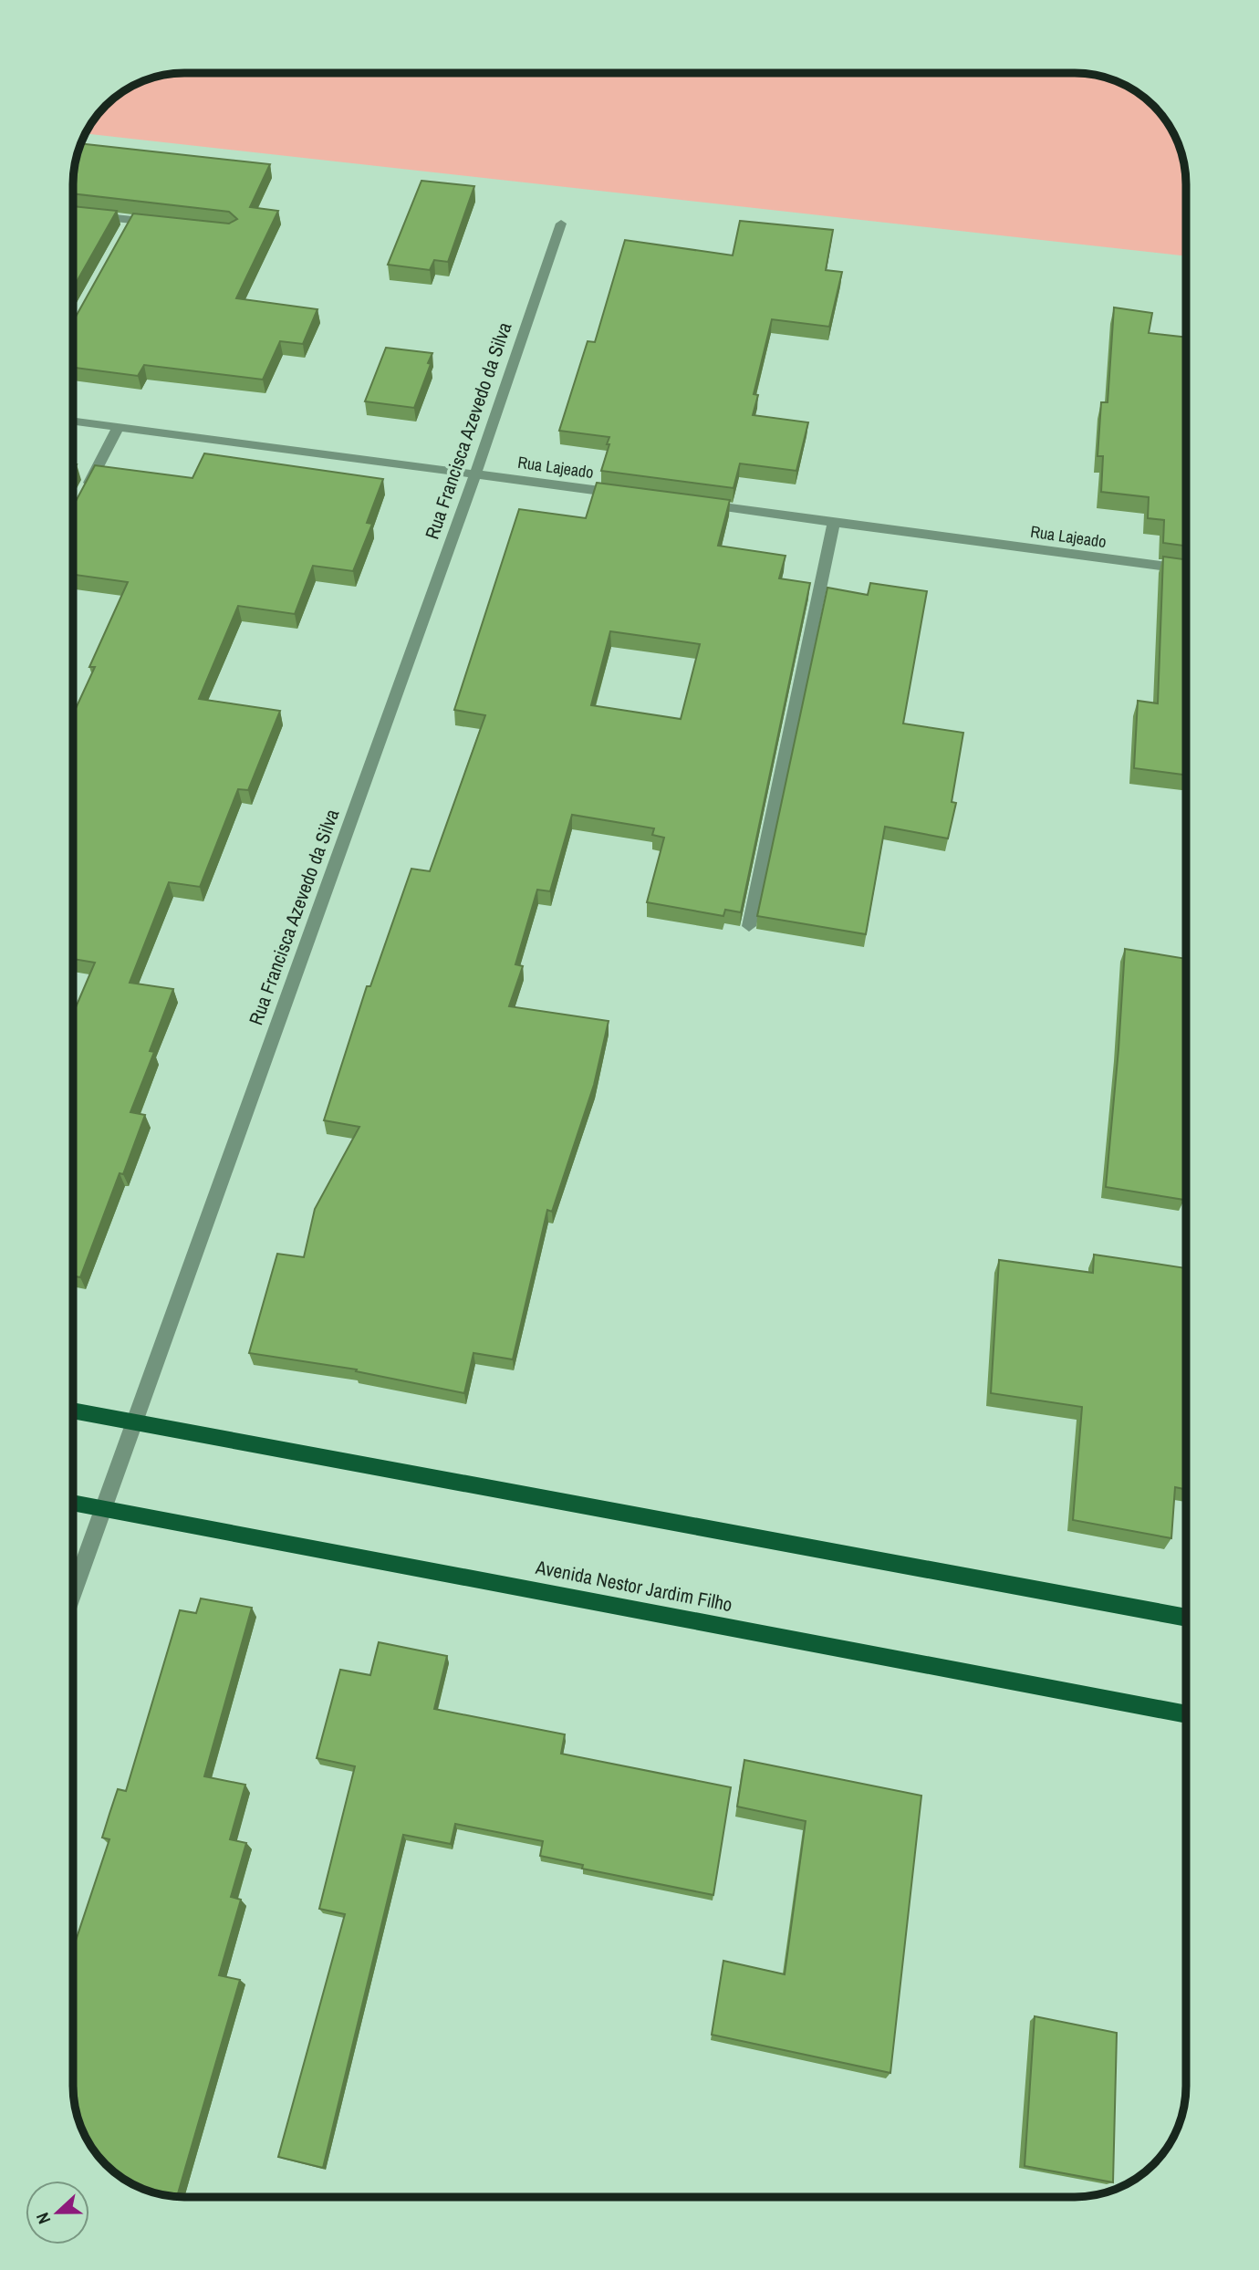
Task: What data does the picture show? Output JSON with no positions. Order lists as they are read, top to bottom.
{
  "streets": {
    "main road": ["Avenida Nestor Jardim Filho"],
    "street": ["Rua Francisca Azevedo da Silva", "Rua Lajeado"]
  },
  "crossings": [
    ["Rua Francisca Azevedo da Silva", "Rua Lajeado"],
    ["Rua Francisca Azevedo da Silva", "Avenida Nestor Jardim Filho"]
  ],
  "north": "left"
}
